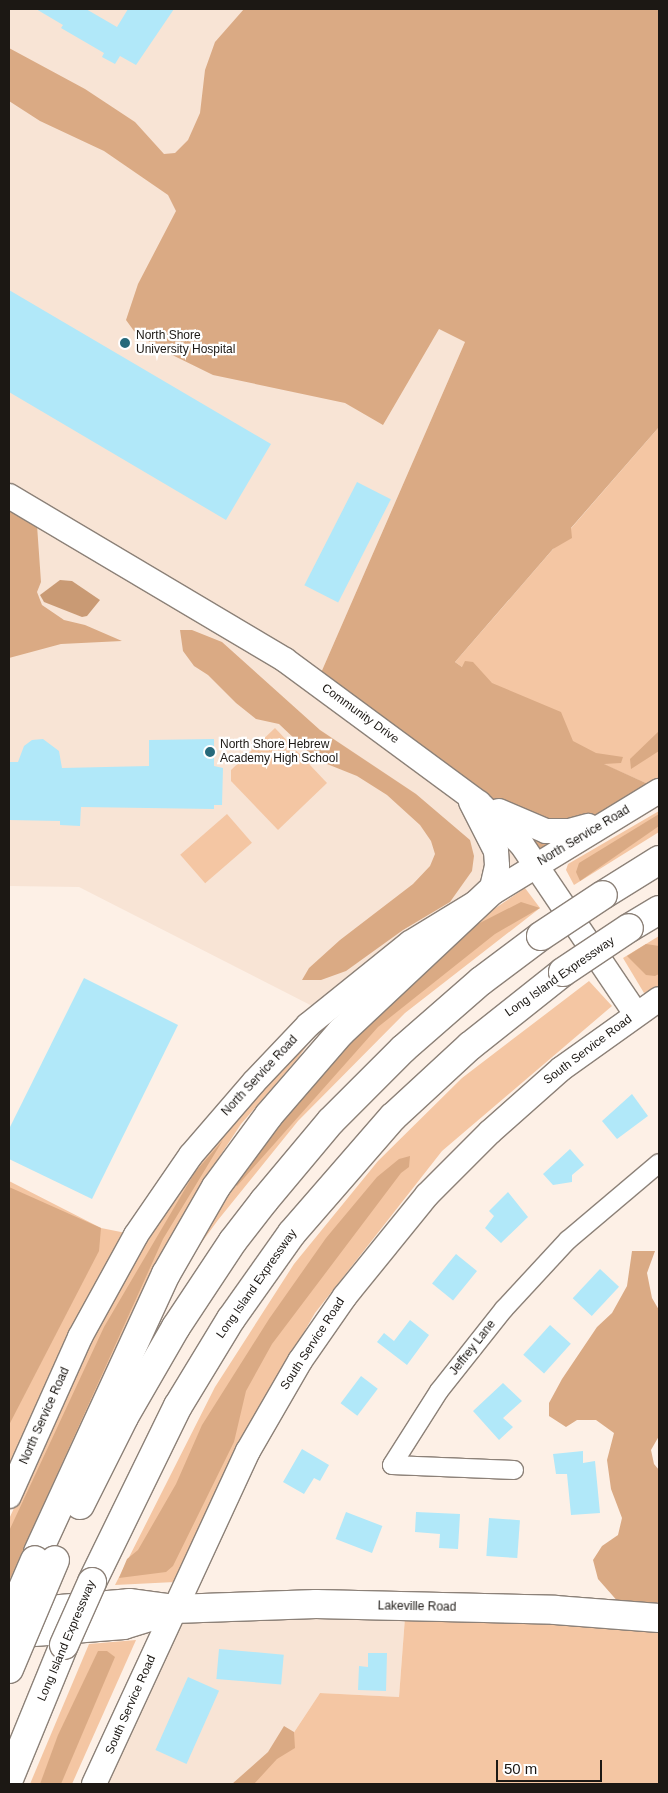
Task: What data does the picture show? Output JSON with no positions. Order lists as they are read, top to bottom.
{
  "streets": {
    "main road": [
      "Community Drive",
      "North Service Road",
      "Long Island Expressway",
      "South Service Road",
      "Lakeville Road"
    ],
    "street": ["Jeffrey Lane"]
  },
  "crossings": [
    ["Community Drive", "North Service Road"],
    ["Community Drive", "South Service Road"],
    ["South Service Road", "Lakeville Road"]
  ],
  "places": ["North Shore University Hospital", "North Shore Hebrew Academy High School"],
  "scale_bar": "50 m"
}
